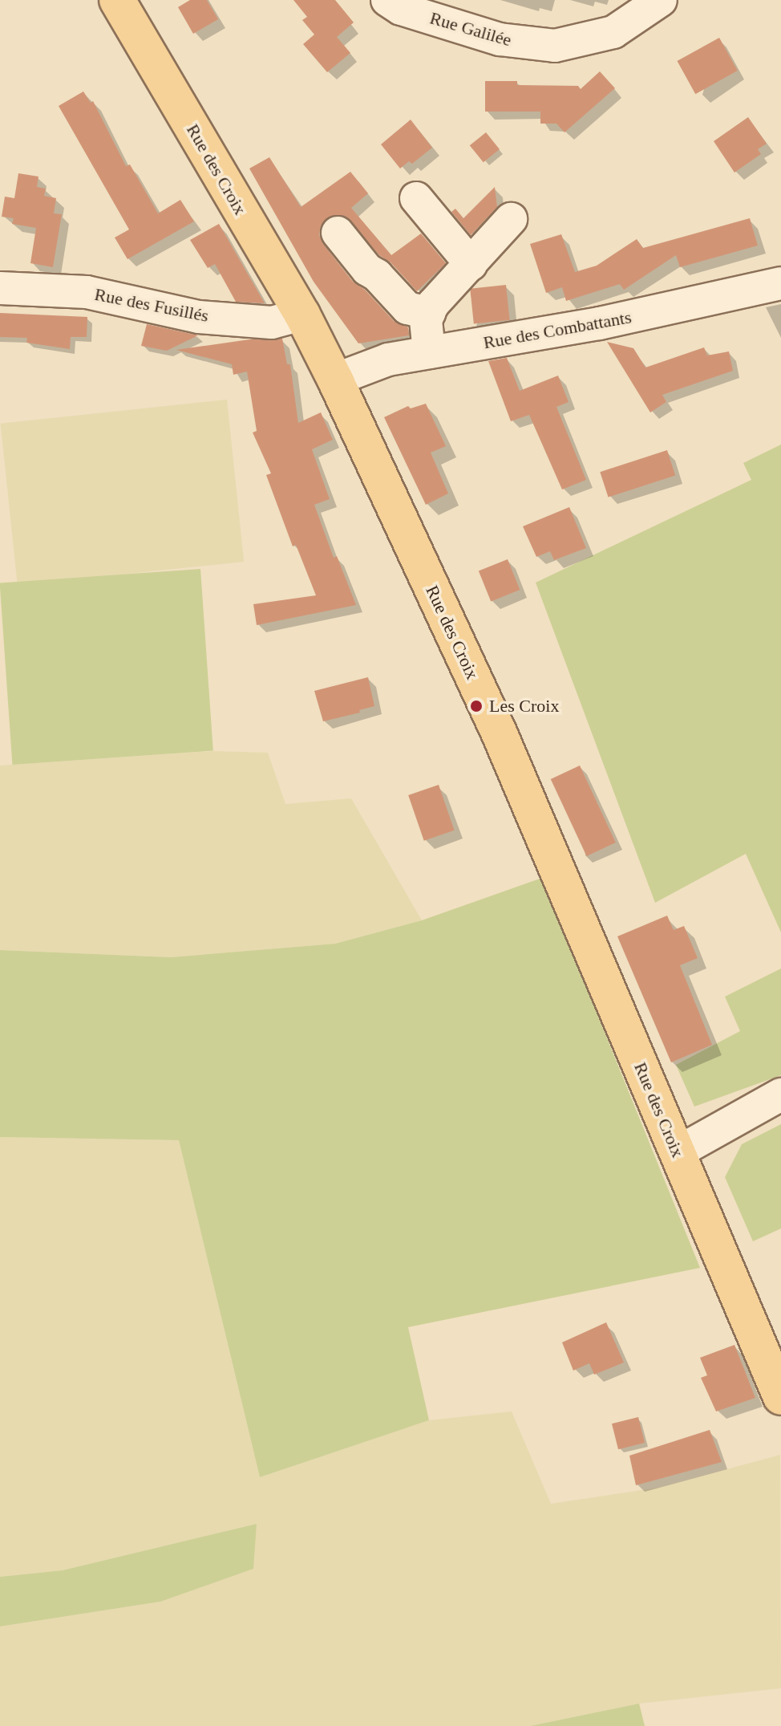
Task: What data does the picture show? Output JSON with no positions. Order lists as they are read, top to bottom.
{
  "streets": {
    "main road": ["Rue des Croix"],
    "street": ["Rue Galilée", "Rue des Fusillés", "Rue des Combattants"]
  },
  "crossings": [
    ["Rue des Croix", "Rue des Fusillés"],
    ["Rue des Croix", "Rue des Combattants"]
  ],
  "places": ["Les Croix"]
}
